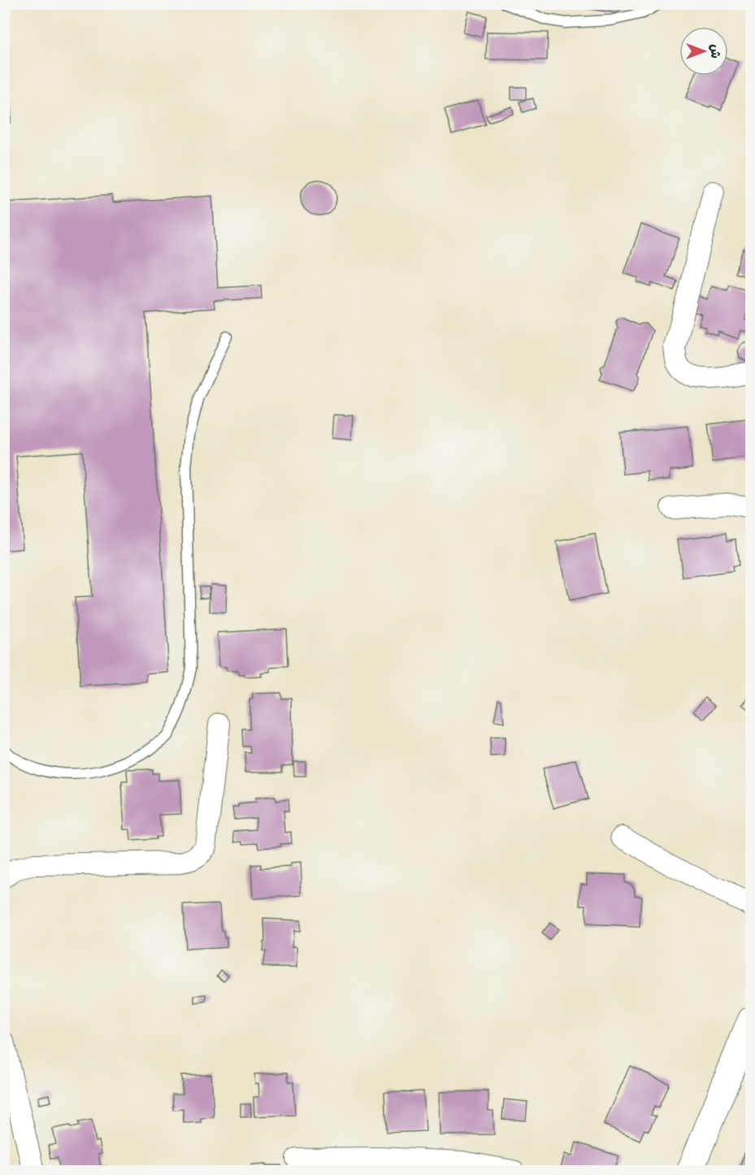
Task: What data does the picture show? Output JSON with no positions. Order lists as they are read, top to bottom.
{
  "north": "right"
}
